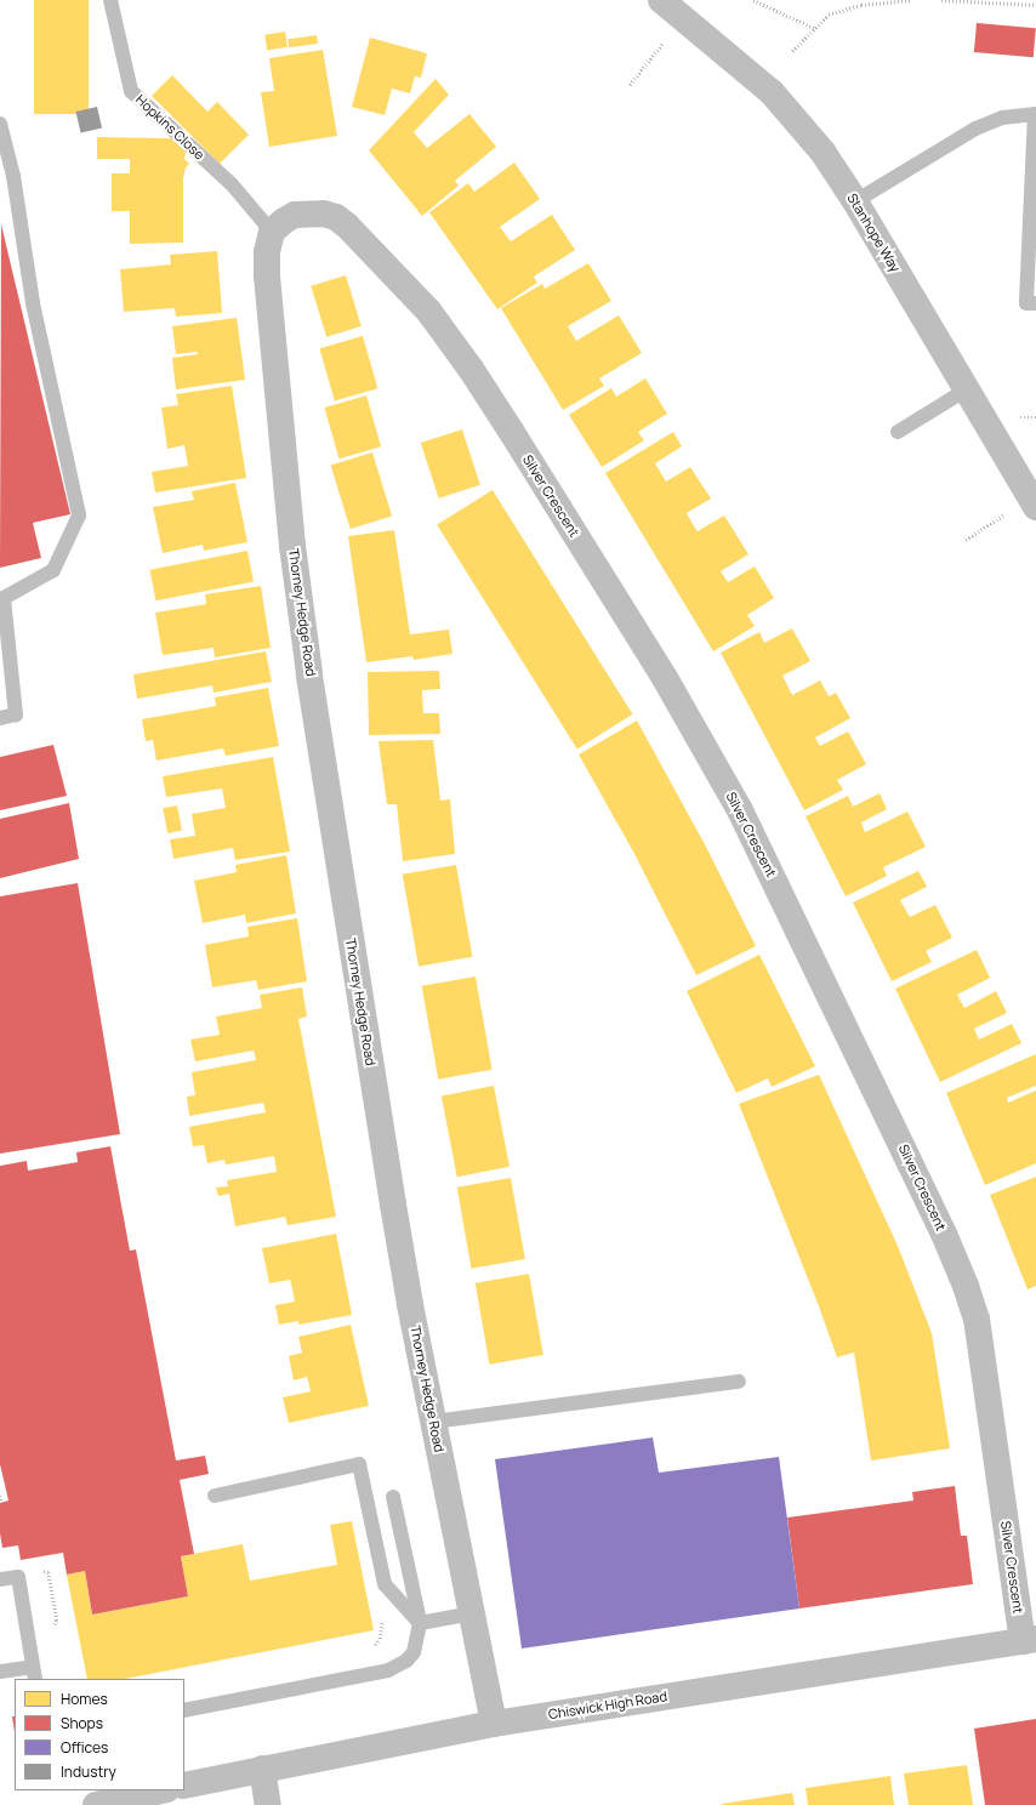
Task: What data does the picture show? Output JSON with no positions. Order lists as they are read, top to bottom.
{
  "streets": {
    "street": [
      "Stanhope Way",
      "Silver Crescent",
      "Thorney Hedge Road",
      "Chiswick High Road"
    ],
    "lane": ["Hopkins Close"]
  },
  "crossings": [
    ["Hopkins Close", "Silver Crescent"],
    ["Hopkins Close", "Thorney Hedge Road"],
    ["Silver Crescent", "Thorney Hedge Road"],
    ["Silver Crescent", "Chiswick High Road"],
    ["Thorney Hedge Road", "Chiswick High Road"]
  ],
  "legend": [
    "Homes",
    "Shops",
    "Offices",
    "Industry"
  ]
}
